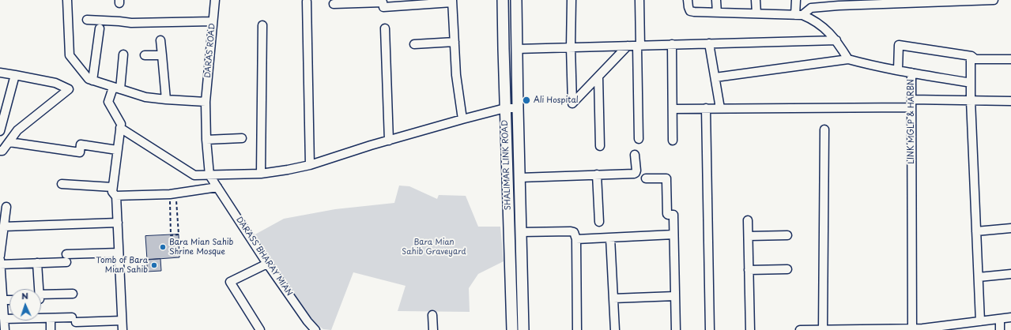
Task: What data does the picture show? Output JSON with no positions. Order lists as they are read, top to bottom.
{
  "streets": {
    "main road": ["SHALIMAR LINK ROAD"],
    "street": ["DARAS ROAD", "LINK MGLP & HARBN", "DARASS BHARAY MIAN"]
  },
  "crossings": [
    ["DARAS ROAD", "DARASS BHARAY MIAN"]
  ],
  "parks": ["Bara Mian Sahib Graveyard"],
  "places": ["Ali Hospital", "Bara Mian Sahib Shrine Mosque", "Tomb of Bara Mian Sahib"],
  "north": "top"
}
